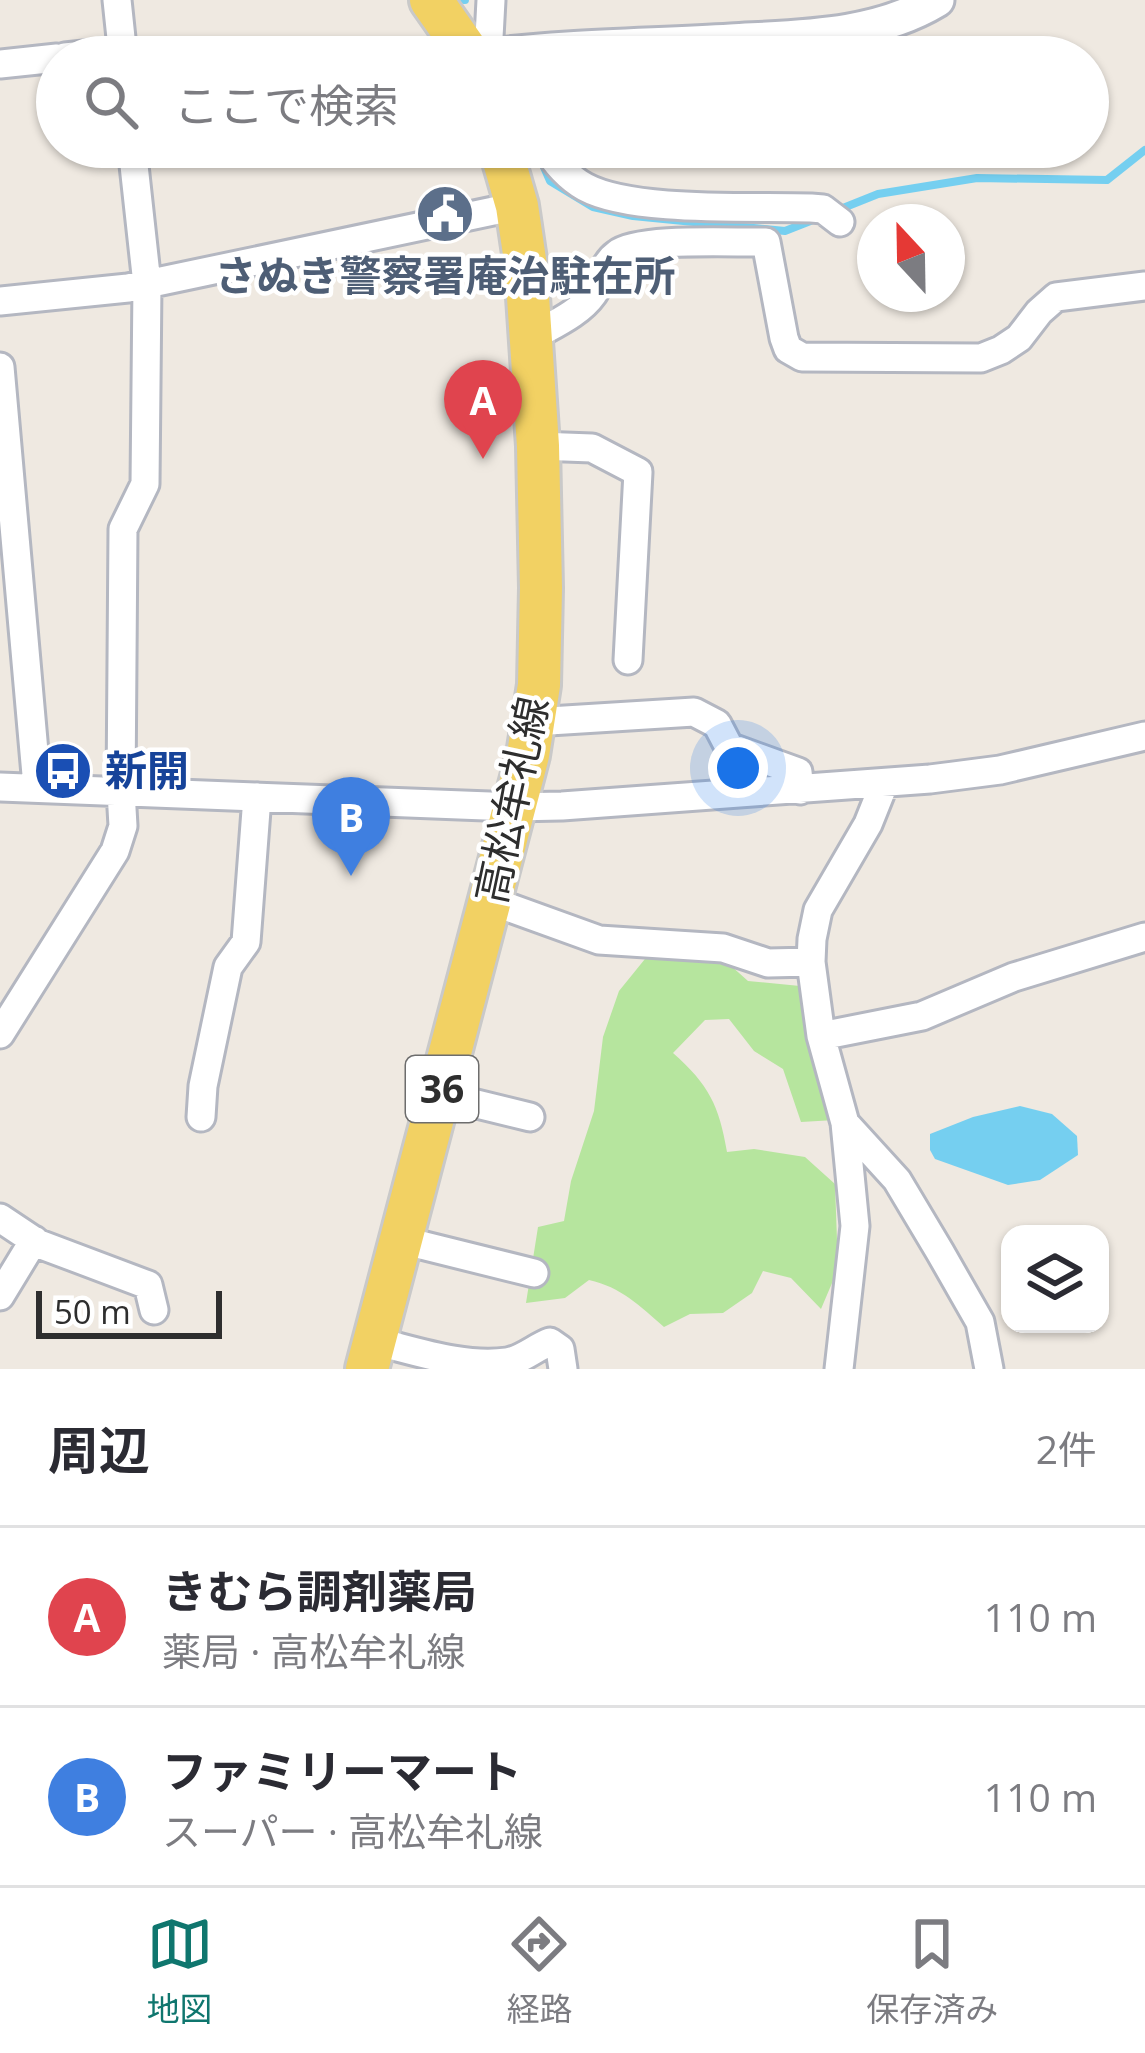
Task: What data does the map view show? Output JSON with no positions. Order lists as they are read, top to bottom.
{
  "streets": {
    "main road": ["高松牟礼線", "36"]
  },
  "places": {
    "public building": ["さぬき警察署庵治駐在所"],
    "bus stop": ["新開"]
  },
  "scale_bar": "50 m",
  "north": "top",
  "page": {
    "search": "ここで検索",
    "pins": ["A", "B"],
    "scale": "50 m",
    "heading": ["周辺", "2件"],
    "list": [
      {
        "mark": "A",
        "name": "きむら調剤薬局",
        "note": "薬局 · 高松牟礼線",
        "value": "110 m"
      },
      {
        "mark": "B",
        "name": "ファミリーマート",
        "note": "スーパー · 高松牟礼線",
        "value": "110 m"
      }
    ],
    "nav": ["地図", "経路", "保存済み"]
  }
}
